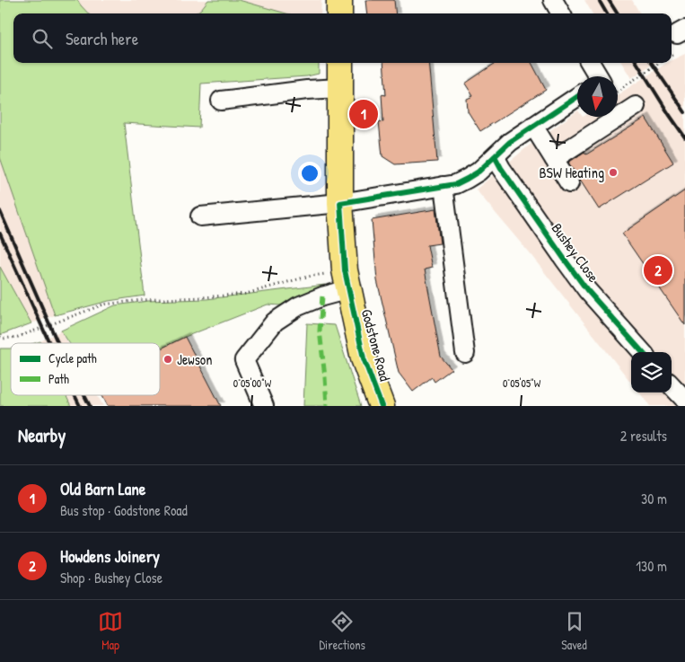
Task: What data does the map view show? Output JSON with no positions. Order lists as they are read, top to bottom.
{
  "streets": {
    "highway": ["Godstone Road"],
    "street": ["Bushey Close"]
  },
  "places": ["BSW Heating", "Jewson"],
  "legend": ["Cycle path", "Path"],
  "north": "bottom",
  "page": {
    "search": "Search here",
    "pins": ["1", "2"],
    "heading": ["Nearby", "2 results"],
    "list": [
      {
        "mark": "1",
        "name": "Old Barn Lane",
        "note": "Bus stop · Godstone Road",
        "value": "30 m"
      },
      {
        "mark": "2",
        "name": "Howdens Joinery",
        "note": "Shop · Bushey Close",
        "value": "130 m"
      }
    ],
    "nav": ["Map", "Directions", "Saved"]
  },
  "coordinates": ["0°05'00\"W", "0°05'05\"W"]
}
